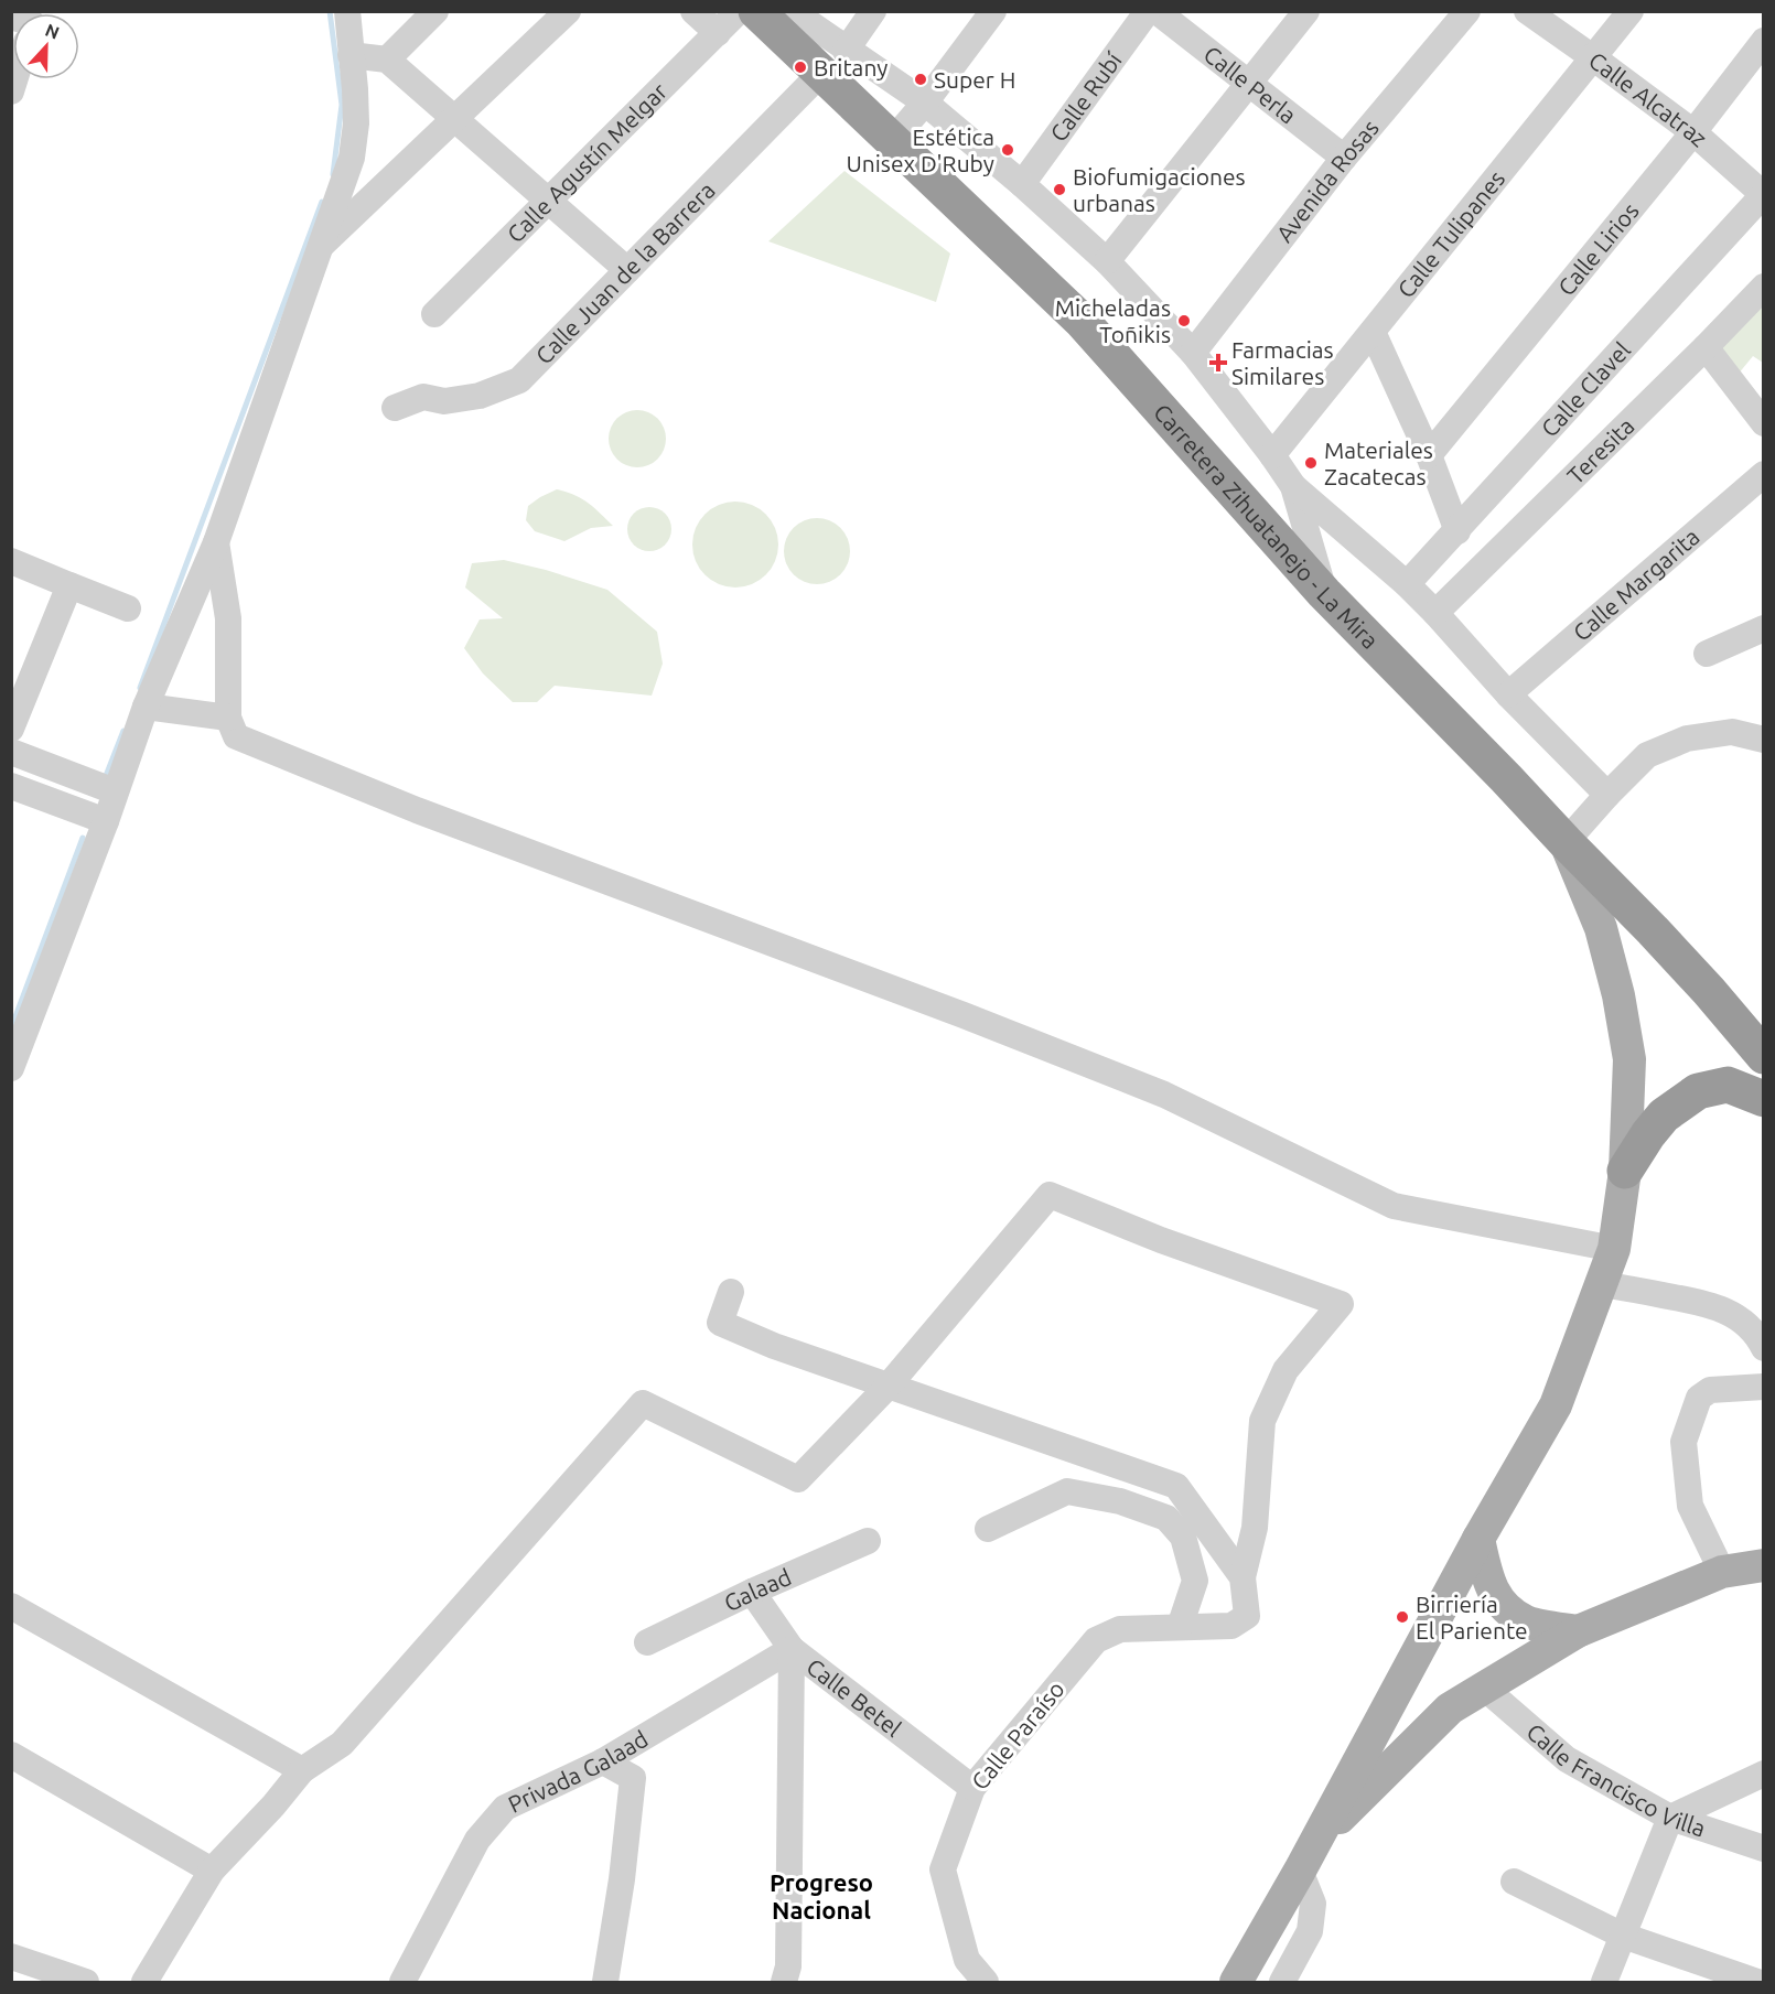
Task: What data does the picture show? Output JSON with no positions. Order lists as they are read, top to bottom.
{
  "streets": {
    "highway": ["Carretera Zihuatanejo - La Mira"],
    "street": [
      "Calle Perla",
      "Calle Rubí",
      "Calle Alcatraz",
      "Calle Agustín Melgar",
      "Avenida Rosas",
      "Calle Tulipanes",
      "Calle Lirios",
      "Calle Juan de la Barrera",
      "Calle Clavel",
      "Teresita",
      "Calle Margarita",
      "Galaad",
      "Calle Betel",
      "Calle Paraíso",
      "Privada Galaad",
      "Calle Francisco Villa"
    ]
  },
  "crossings": [
    ["Calle Perla", "Avenida Rosas"],
    ["Calle Alcatraz", "Calle Tulipanes"],
    ["Calle Alcatraz", "Calle Lirios"],
    ["Calle Alcatraz", "Calle Clavel"],
    ["Calle Juan de la Barrera", "Carretera Zihuatanejo - La Mira"],
    ["Galaad", "Calle Betel"],
    ["Calle Betel", "Calle Paraíso"],
    ["Calle Betel", "Privada Galaad"]
  ],
  "districts": ["Progreso Nacional"],
  "places": {
    "other": [
      "Britany",
      "Super H",
      "Estética Unisex D'Ruby",
      "Biofumigaciones urbanas",
      "Micheladas Toñikis",
      "Materiales Zacatecas",
      "Birriería El Pariente"
    ],
    "health": ["Farmacias Similares"]
  },
  "north": "top"
}
